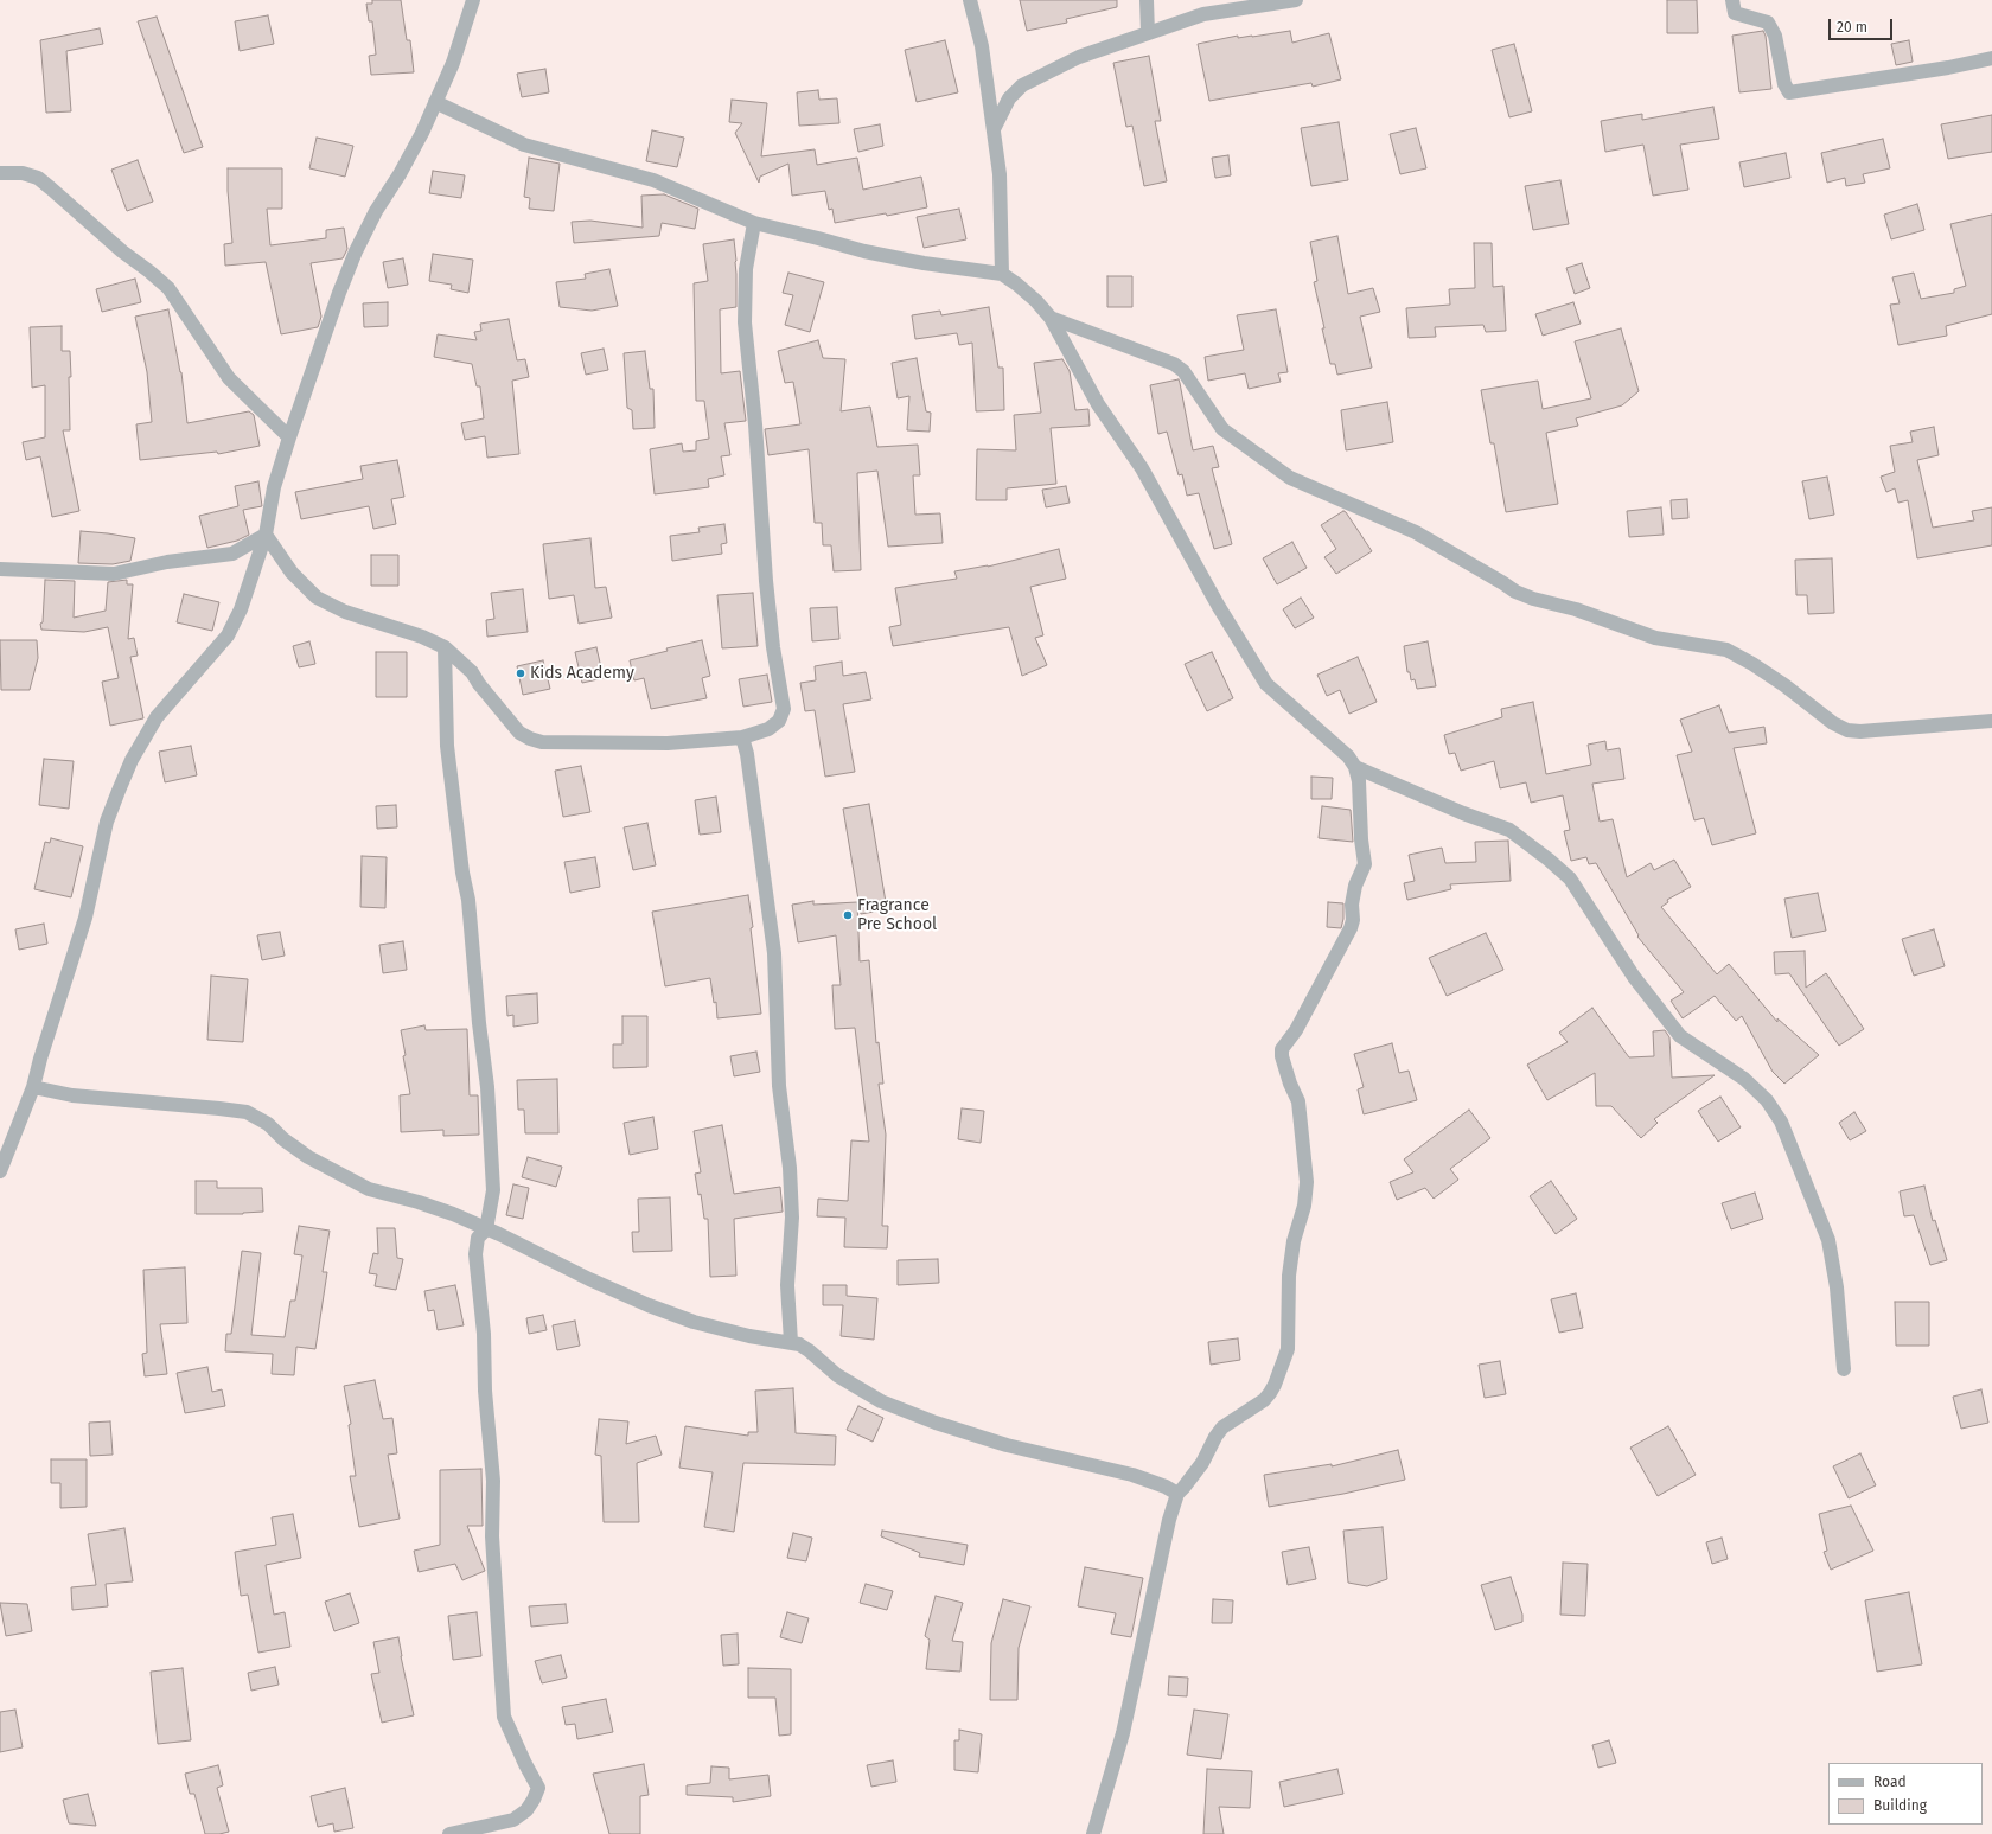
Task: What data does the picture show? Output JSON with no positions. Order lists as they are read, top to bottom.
{
  "places": ["Kids Academy", "Fragrance Pre School"],
  "legend": ["Road", "Building"],
  "scale_bar": "20 m"
}
